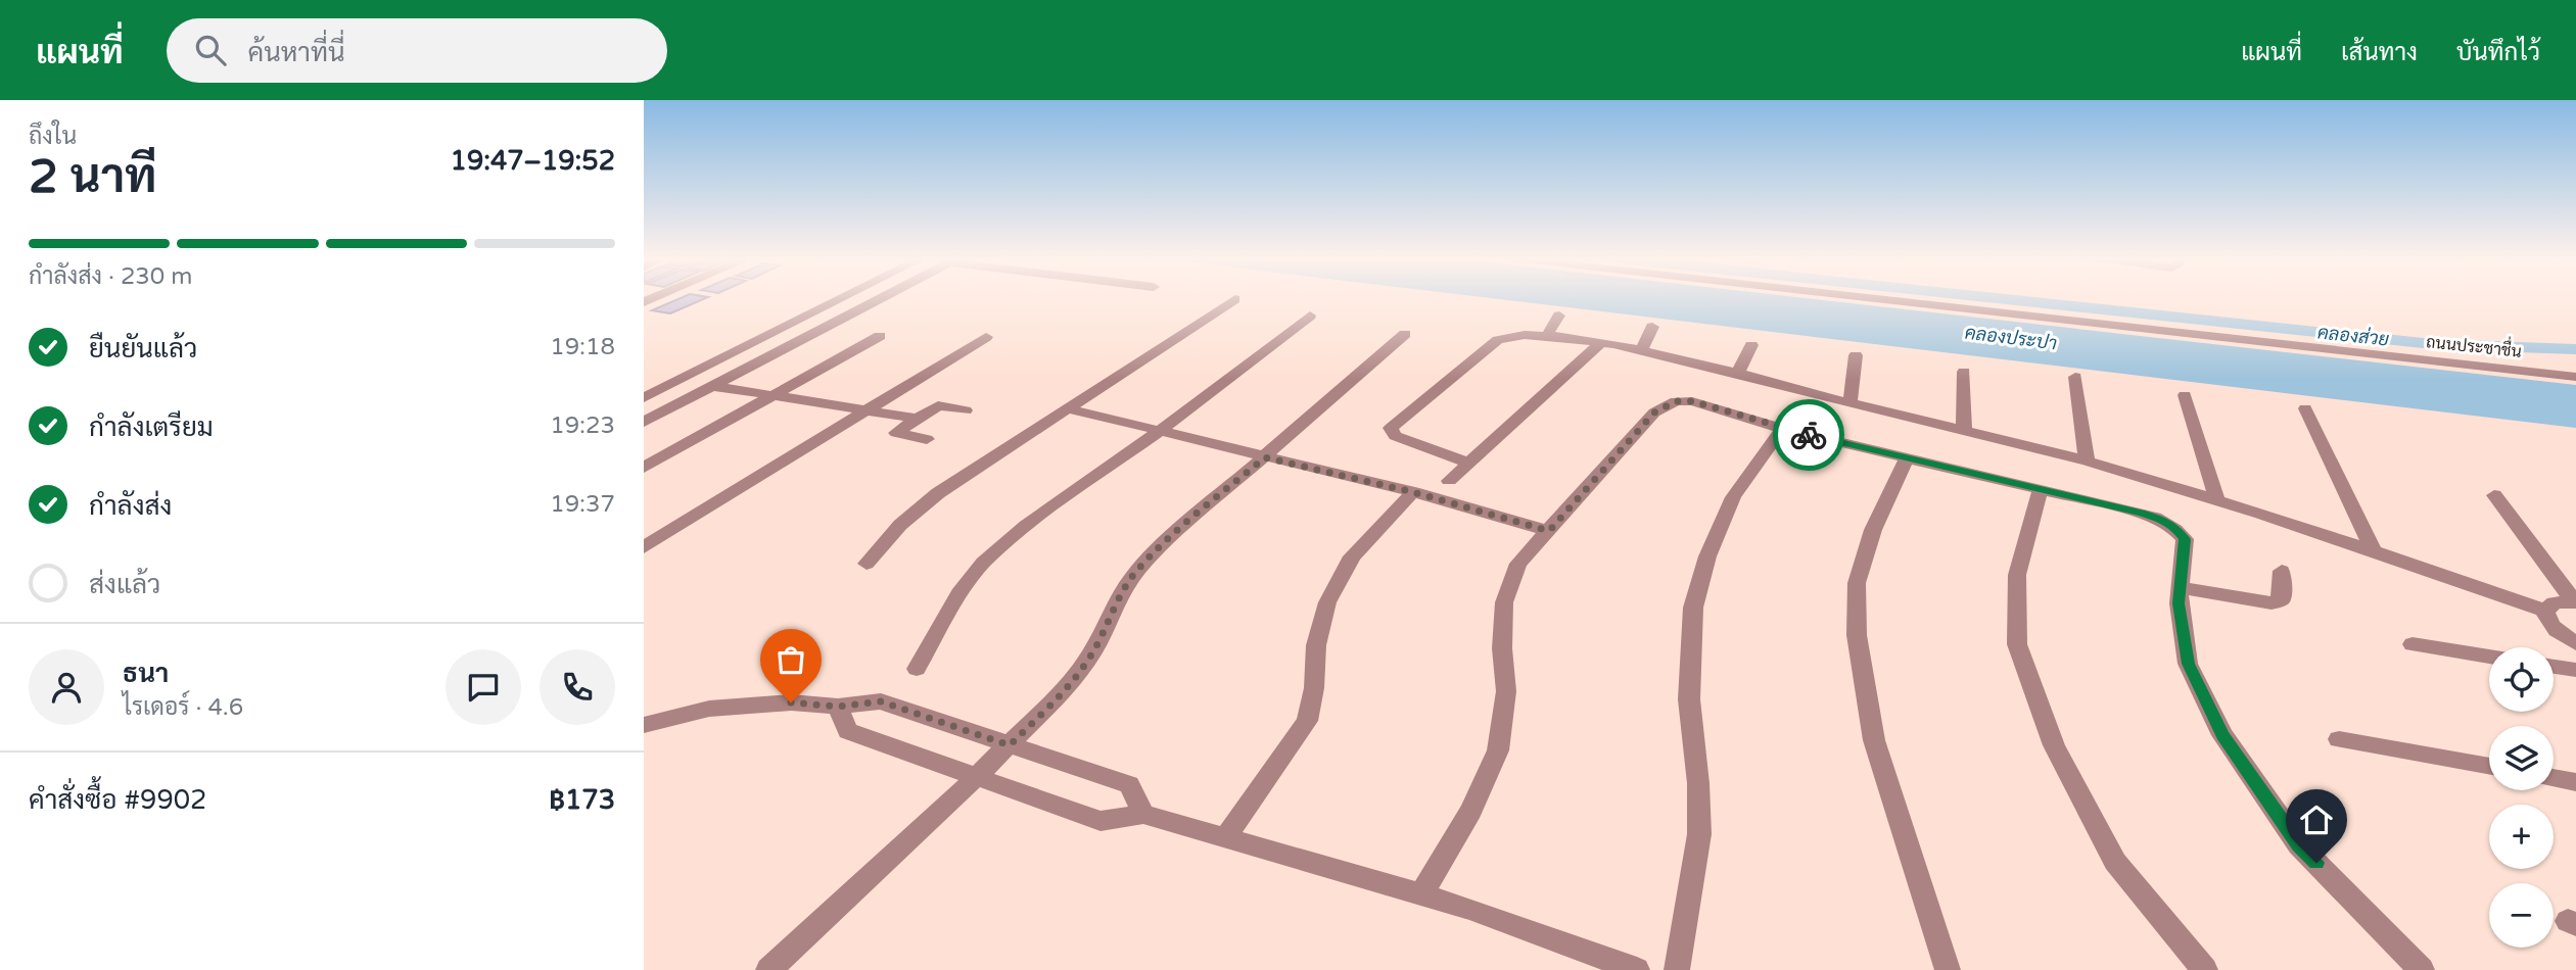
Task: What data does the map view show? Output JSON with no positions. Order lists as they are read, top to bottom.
{
  "streets": {
    "street": ["ถนนประชาชื่น"]
  },
  "water": ["คลองส่วย", "คลองประปา"],
  "page": {
    "header": "แผนที่",
    "search": "ค้นหาที่นี่",
    "nav": ["แผนที่", "เส้นทาง", "บันทึกไว้"],
    "heading": ["2 นาที", "ถึงใน", "19:47–19:52"],
    "panel": [
      "ธนา",
      "ไรเดอร์ · 4.6",
      "คำสั่งซื้อ #9902",
      "฿173"
    ],
    "bar": "กำลังส่ง · 230 m",
    "list": [
      ["ยืนยันแล้ว", "19:18"],
      ["กำลังเตรียม", "19:23"],
      ["กำลังส่ง", "19:37"],
      "ส่งแล้ว"
    ],
    "map_buttons": ["+", "−"]
  }
}
